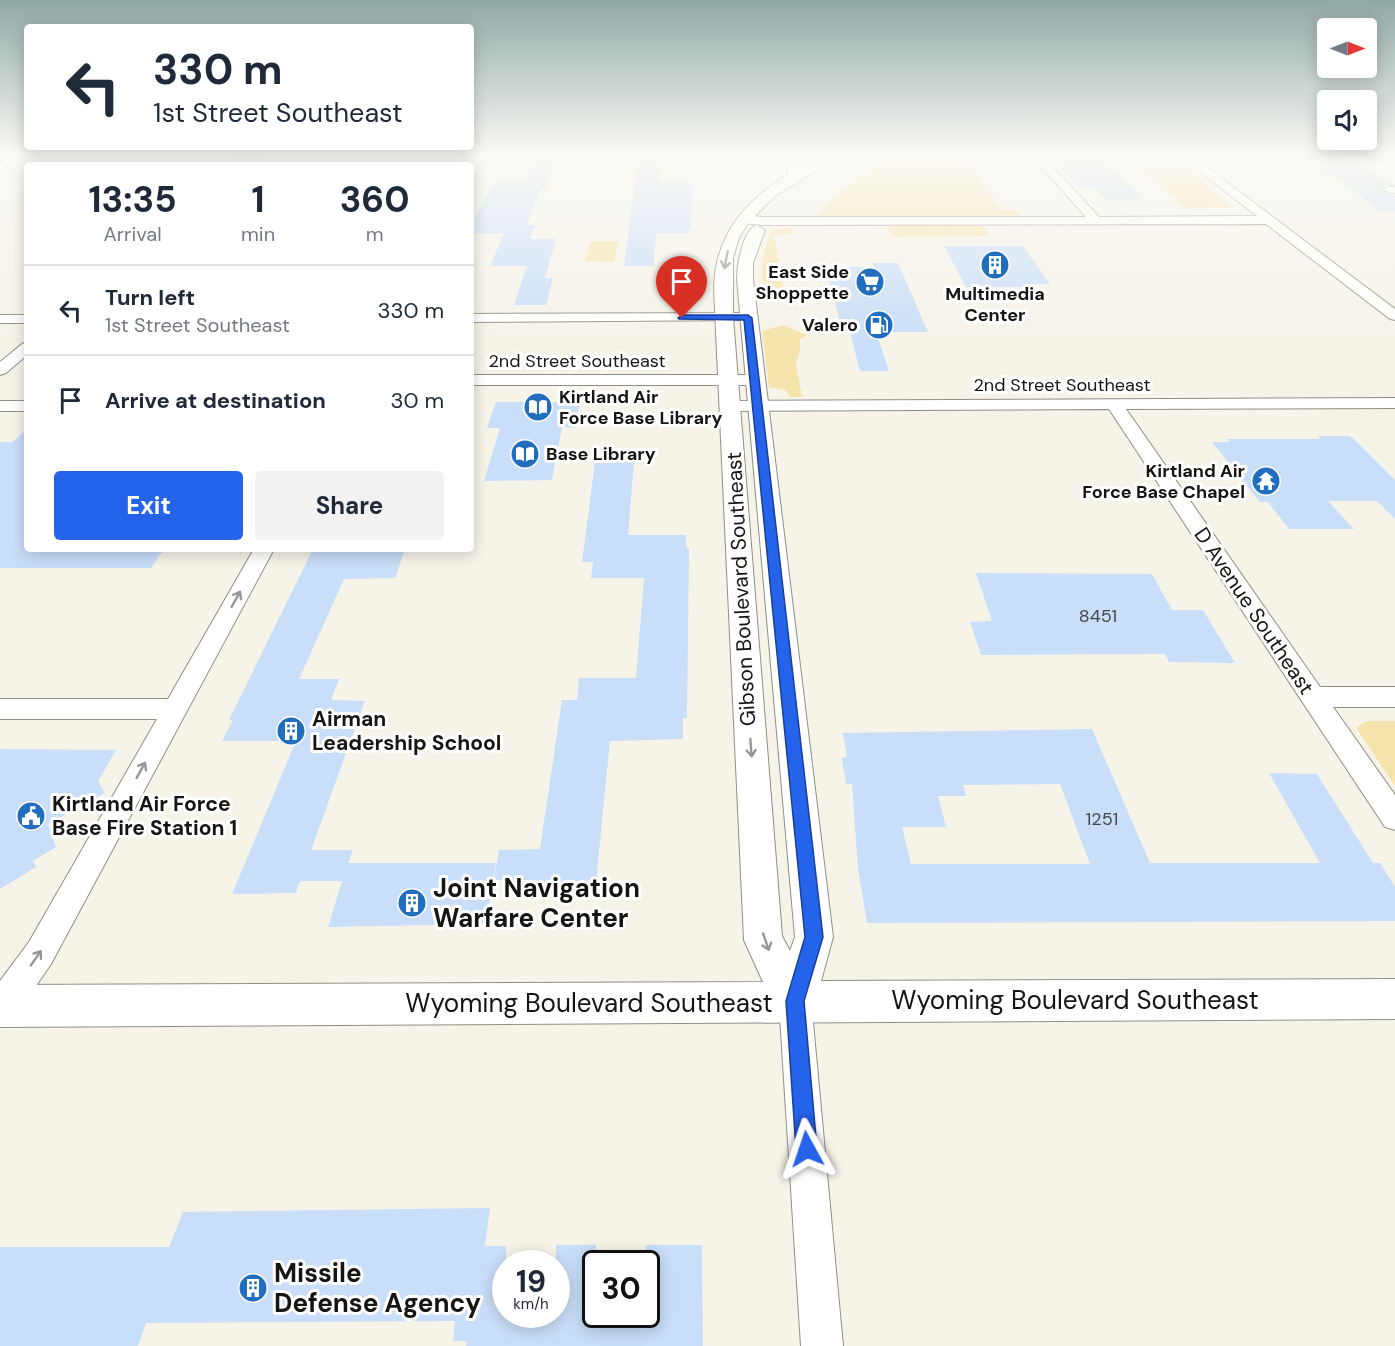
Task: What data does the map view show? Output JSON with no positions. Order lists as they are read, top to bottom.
{
  "streets": {
    "main road": ["Gibson Boulevard Southeast", "Wyoming Boulevard Southeast"],
    "street": ["2nd Street Southeast", "D Avenue Southeast"]
  },
  "crossings": [
    ["2nd Street Southeast", "Gibson Boulevard Southeast"],
    ["2nd Street Southeast", "D Avenue Southeast"],
    ["Gibson Boulevard Southeast", "Wyoming Boulevard Southeast"]
  ],
  "places": {
    "building": [
      "Multimedia Center",
      "Airman Leadership School",
      "Joint Navigation Warfare Center",
      "Missile Defense Agency"
    ],
    "supermarket": ["East Side Shoppette"],
    "fuel station": ["Valero"],
    "library": ["Kirtland Air Force Base Library", "Base Library"],
    "temple": ["Kirtland Air Force Base Chapel"],
    "public building": ["Kirtland Air Force Base Fire Station 1"]
  },
  "house_numbers": ["8451", "1251"],
  "north": "right",
  "page": {
    "turn": ["330 m", "1st Street Southeast"],
    "eta": [
      "13:35",
      "Arrival",
      "1",
      "min",
      "360",
      "m"
    ],
    "list": [
      {
        "name": "Turn left",
        "note": "1st Street Southeast",
        "value": "330 m"
      },
      {
        "name": "Arrive at destination",
        "value": "30 m"
      }
    ],
    "buttons": ["Exit", "Share"],
    "speed": "19 km/h",
    "limit": "30"
  }
}
